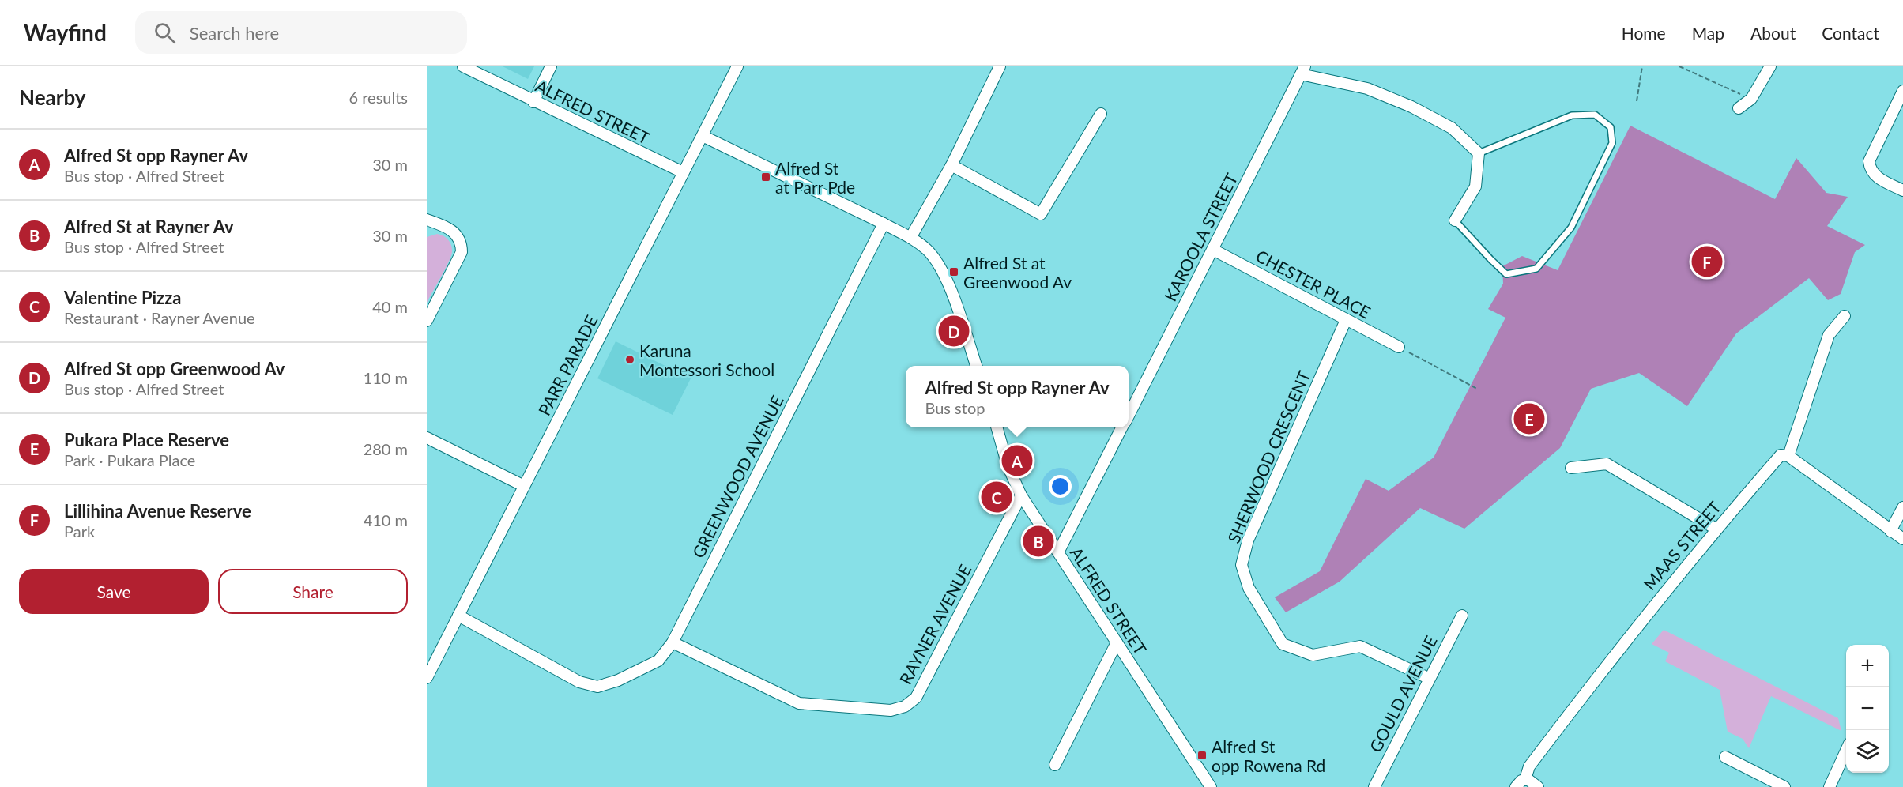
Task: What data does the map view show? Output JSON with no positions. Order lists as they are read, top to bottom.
{
  "streets": {
    "street": [
      "ALFRED STREET",
      "KAROOLA STREET",
      "CHESTER PLACE",
      "PARR PARADE",
      "SHERWOOD CRESCENT",
      "GREENWOOD AVENUE",
      "MAAS STREET",
      "RAYNER AVENUE",
      "GOULD AVENUE"
    ]
  },
  "crossings": [
    ["ALFRED STREET", "KAROOLA STREET"],
    ["ALFRED STREET", "PARR PARADE"],
    ["ALFRED STREET", "RAYNER AVENUE"],
    ["KAROOLA STREET", "CHESTER PLACE"],
    ["CHESTER PLACE", "SHERWOOD CRESCENT"],
    ["SHERWOOD CRESCENT", "GOULD AVENUE"],
    ["GREENWOOD AVENUE", "RAYNER AVENUE"]
  ],
  "places": {
    "transit": ["Alfred St at Parr Pde", "Alfred St at Greenwood Av", "Alfred St opp Rowena Rd"],
    "other": ["Karuna Montessori School"]
  },
  "page": {
    "header": "Wayfind",
    "search": "Search here",
    "nav": [
      "Home",
      "Map",
      "About",
      "Contact"
    ],
    "heading": ["Nearby", "6 results"],
    "list": [
      {
        "mark": "A",
        "name": "Alfred St opp Rayner Av",
        "note": "Bus stop · Alfred Street",
        "value": "30 m"
      },
      {
        "mark": "B",
        "name": "Alfred St at Rayner Av",
        "note": "Bus stop · Alfred Street",
        "value": "30 m"
      },
      {
        "mark": "C",
        "name": "Valentine Pizza",
        "note": "Restaurant · Rayner Avenue",
        "value": "40 m"
      },
      {
        "mark": "D",
        "name": "Alfred St opp Greenwood Av",
        "note": "Bus stop · Alfred Street",
        "value": "110 m"
      },
      {
        "mark": "E",
        "name": "Pukara Place Reserve",
        "note": "Park · Pukara Place",
        "value": "280 m"
      },
      {
        "mark": "F",
        "name": "Lillihina Avenue Reserve",
        "note": "Park",
        "value": "410 m"
      }
    ],
    "pins": [
      "F",
      "D",
      "E",
      "A",
      "C",
      "B"
    ],
    "popup": ["Alfred St opp Rayner Av", "Bus stop"],
    "buttons": ["Save", "Share"],
    "map_buttons": ["+", "−"]
  }
}
